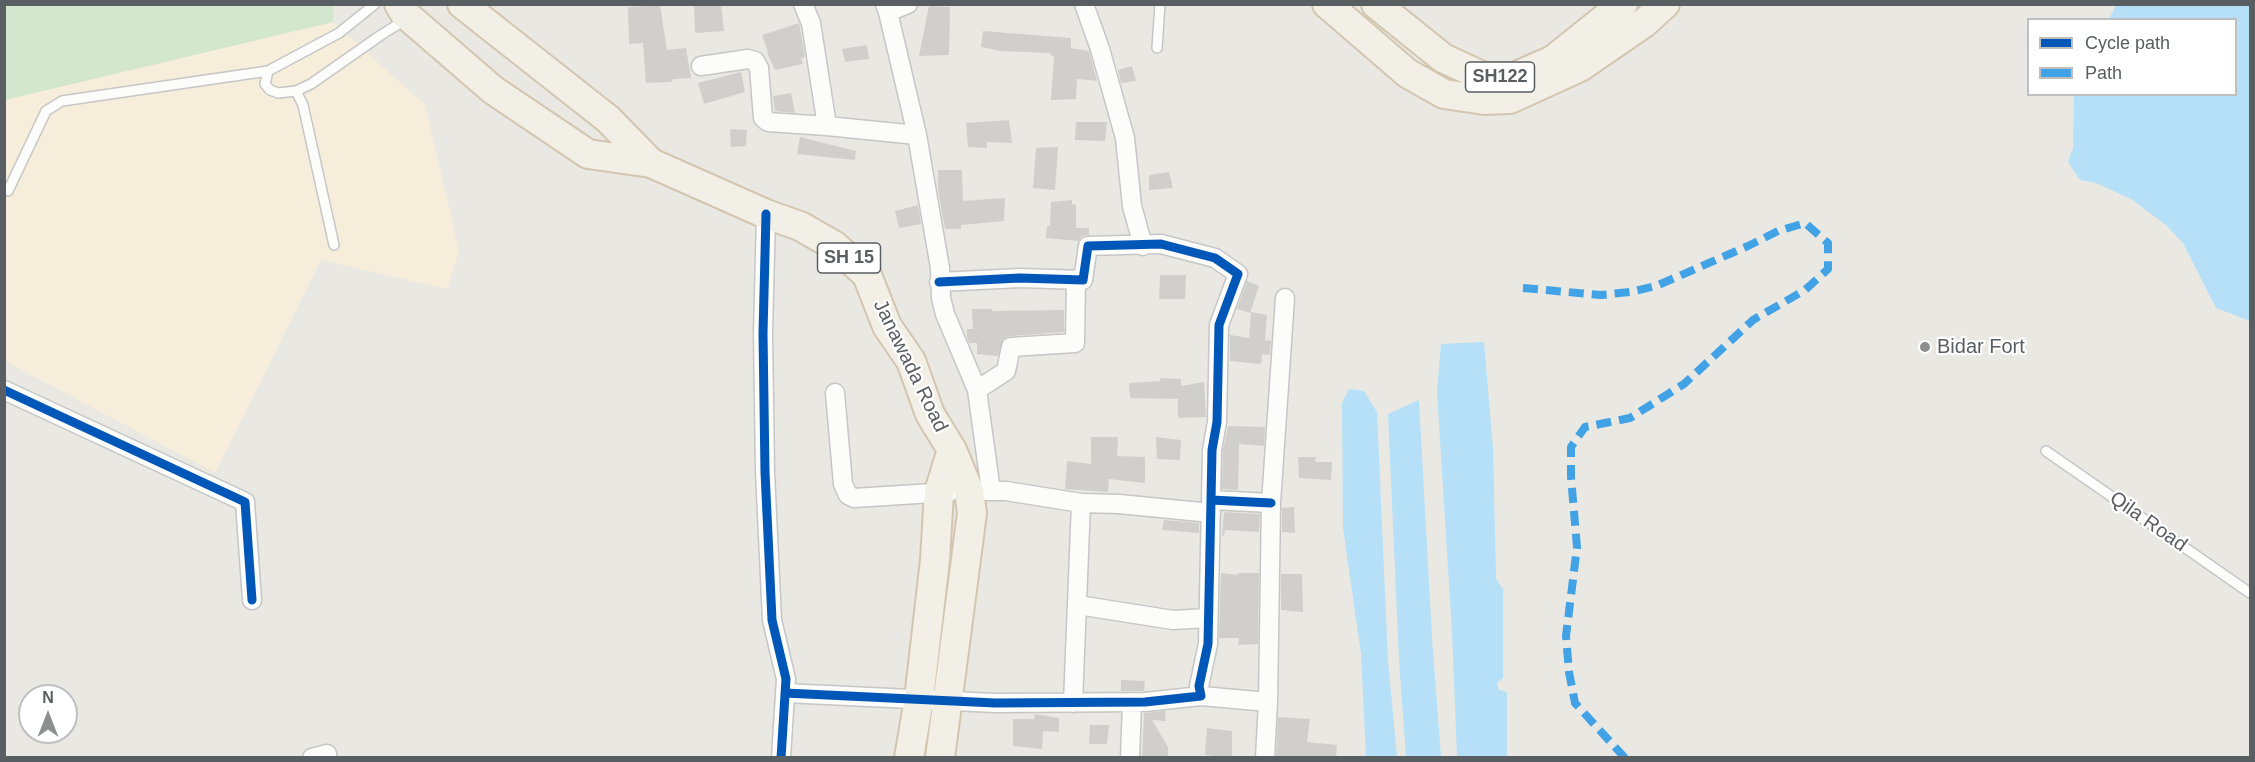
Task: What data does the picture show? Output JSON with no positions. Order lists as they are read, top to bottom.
{
  "streets": {
    "main road": ["SH122", "SH 15", "Janawada Road"],
    "lane": ["Qila Road"]
  },
  "places": ["Bidar Fort"],
  "legend": ["Cycle path", "Path"],
  "north": "top"
}
